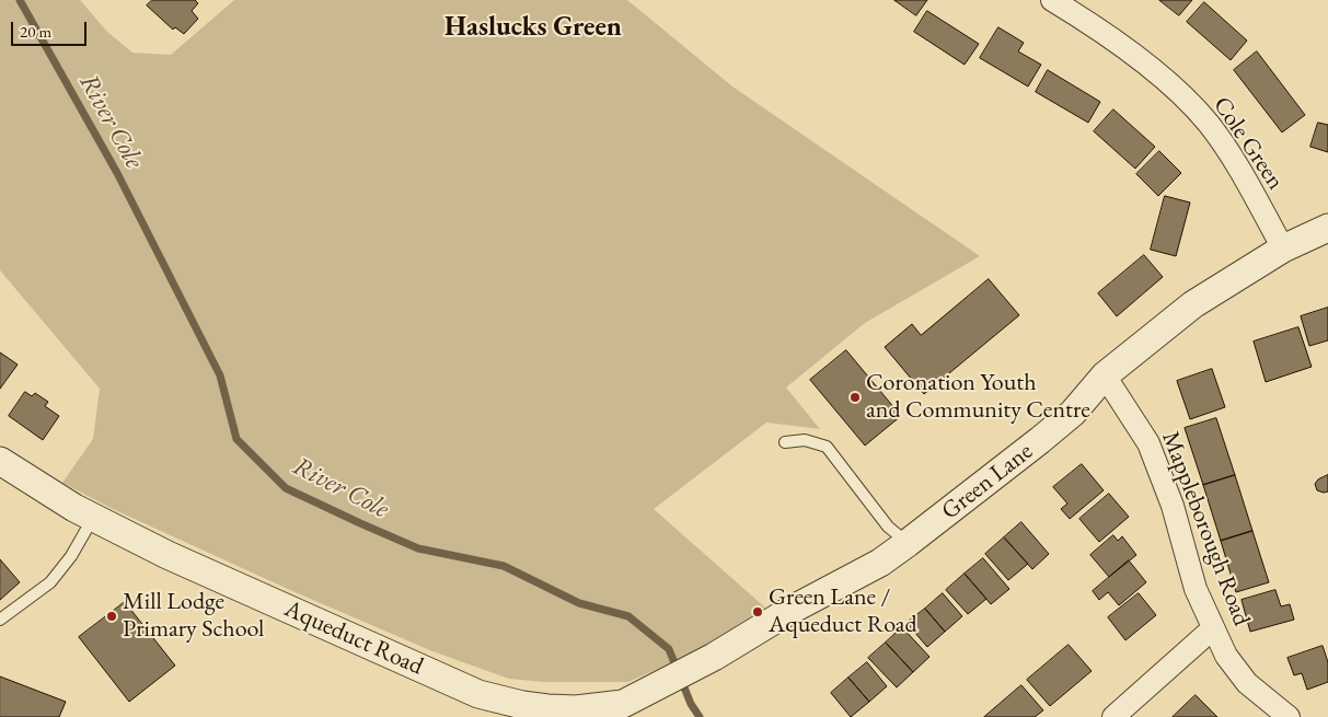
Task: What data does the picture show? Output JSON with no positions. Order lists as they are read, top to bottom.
{
  "streets": {
    "street": [
      "Cole Green",
      "Green Lane",
      "Mappleborough Road",
      "Aqueduct Road"
    ]
  },
  "crossings": [
    ["Cole Green", "Green Lane"],
    ["Green Lane", "Mappleborough Road"],
    ["Green Lane", "Aqueduct Road"]
  ],
  "districts": ["Haslucks Green"],
  "water": ["River Cole"],
  "places": ["Coronation Youth and Community Centre", "Green Lane / Aqueduct Road", "Mill Lodge Primary School"],
  "scale_bar": "20 m"
}
